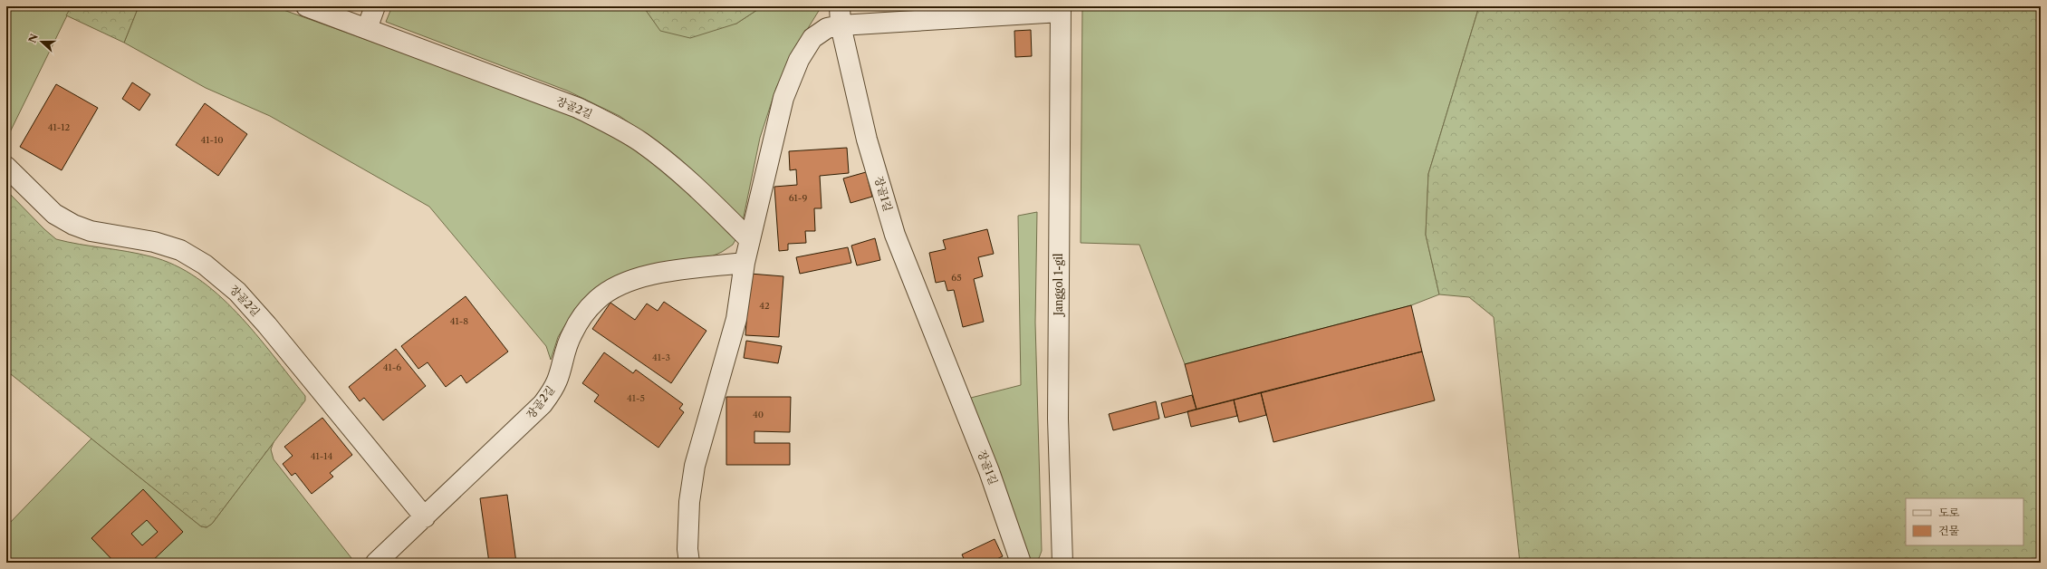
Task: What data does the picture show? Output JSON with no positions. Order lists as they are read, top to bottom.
{
  "streets": {
    "street": ["장골2길", "장골1길", "Janggol 1-gil"]
  },
  "house_numbers": [
    "41-12",
    "41-10",
    "61-9",
    "65",
    "42",
    "41-8",
    "41-3",
    "41-6",
    "41-5",
    "40",
    "41-14"
  ],
  "legend": ["도로", "건물"],
  "north": "left"
}
